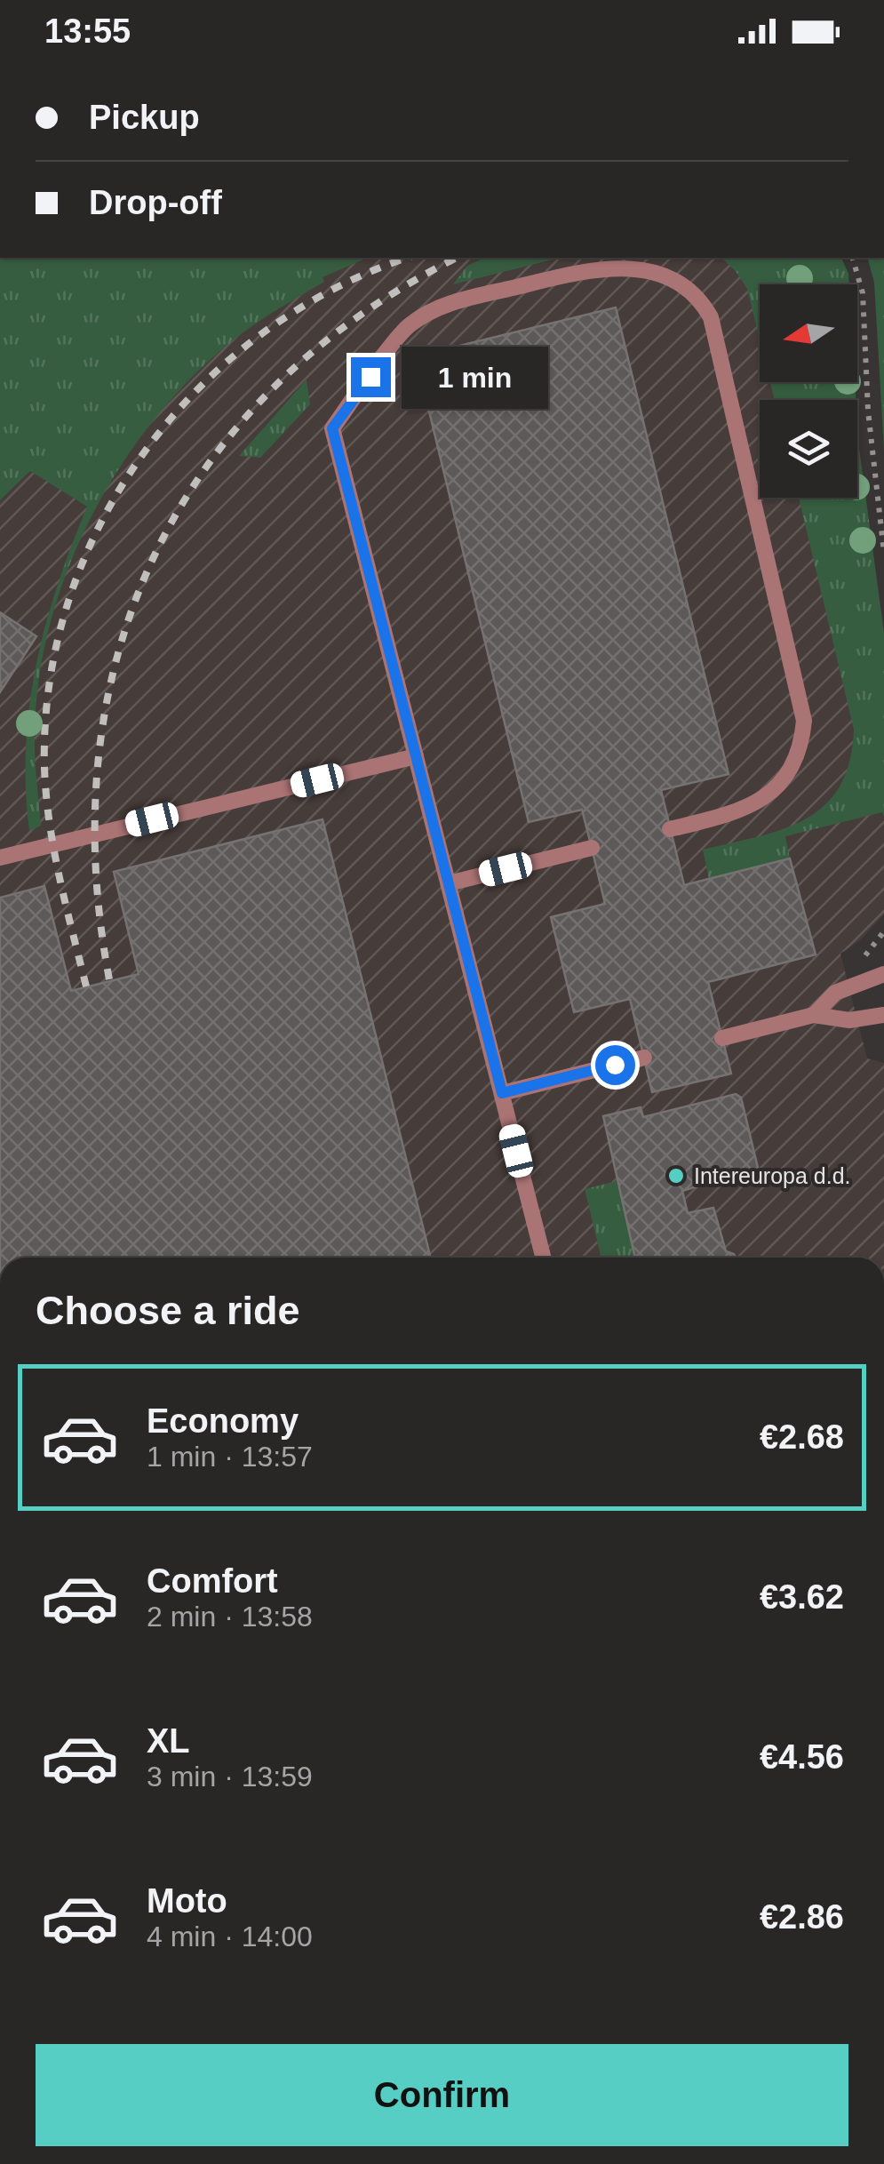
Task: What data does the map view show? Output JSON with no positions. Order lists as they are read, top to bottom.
{
  "places": ["Intereuropa d.d."],
  "north": "left",
  "page": {
    "status": "13:55",
    "banner": ["Pickup", "Drop-off"],
    "bubble": "1 min",
    "heading": "Choose a ride",
    "list": [
      {
        "name": "Economy",
        "note": "1 min · 13:57",
        "value": "€2.68"
      },
      {
        "name": "Comfort",
        "note": "2 min · 13:58",
        "value": "€3.62"
      },
      {
        "name": "XL",
        "note": "3 min · 13:59",
        "value": "€4.56"
      },
      {
        "name": "Moto",
        "note": "4 min · 14:00",
        "value": "€2.86"
      }
    ],
    "buttons": "Confirm"
  }
}
